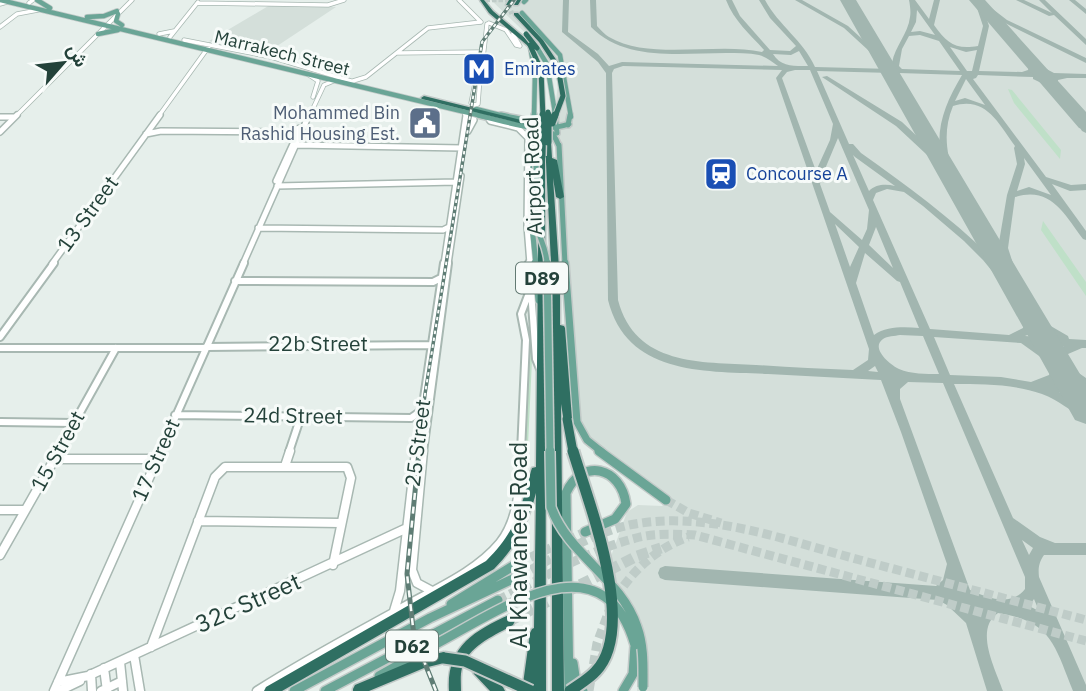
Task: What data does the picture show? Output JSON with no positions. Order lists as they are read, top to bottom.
{
  "streets": {
    "highway": ["Airport Road", "D89", "Al Khawaneej Road"],
    "main road": ["Marrakech Street", "D62"],
    "street": [
      "13 Street",
      "22b Street",
      "24d Street",
      "25 Street",
      "15 Street",
      "17 Street",
      "32c Street"
    ]
  },
  "crossings": [
    ["Marrakech Street", "Airport Road"],
    ["Marrakech Street", "13 Street"],
    ["Marrakech Street", "25 Street"],
    ["Airport Road", "Al Khawaneej Road"],
    ["22b Street", "25 Street"],
    ["22b Street", "15 Street"],
    ["22b Street", "17 Street"],
    ["24d Street", "17 Street"],
    ["25 Street", "32c Street"],
    ["17 Street", "32c Street"]
  ],
  "places": {
    "metro station": ["Emirates"],
    "public building": ["Mohammed Bin Rashid Housing Est."],
    "station": ["Concourse A"]
  },
  "north": "top right"
}
